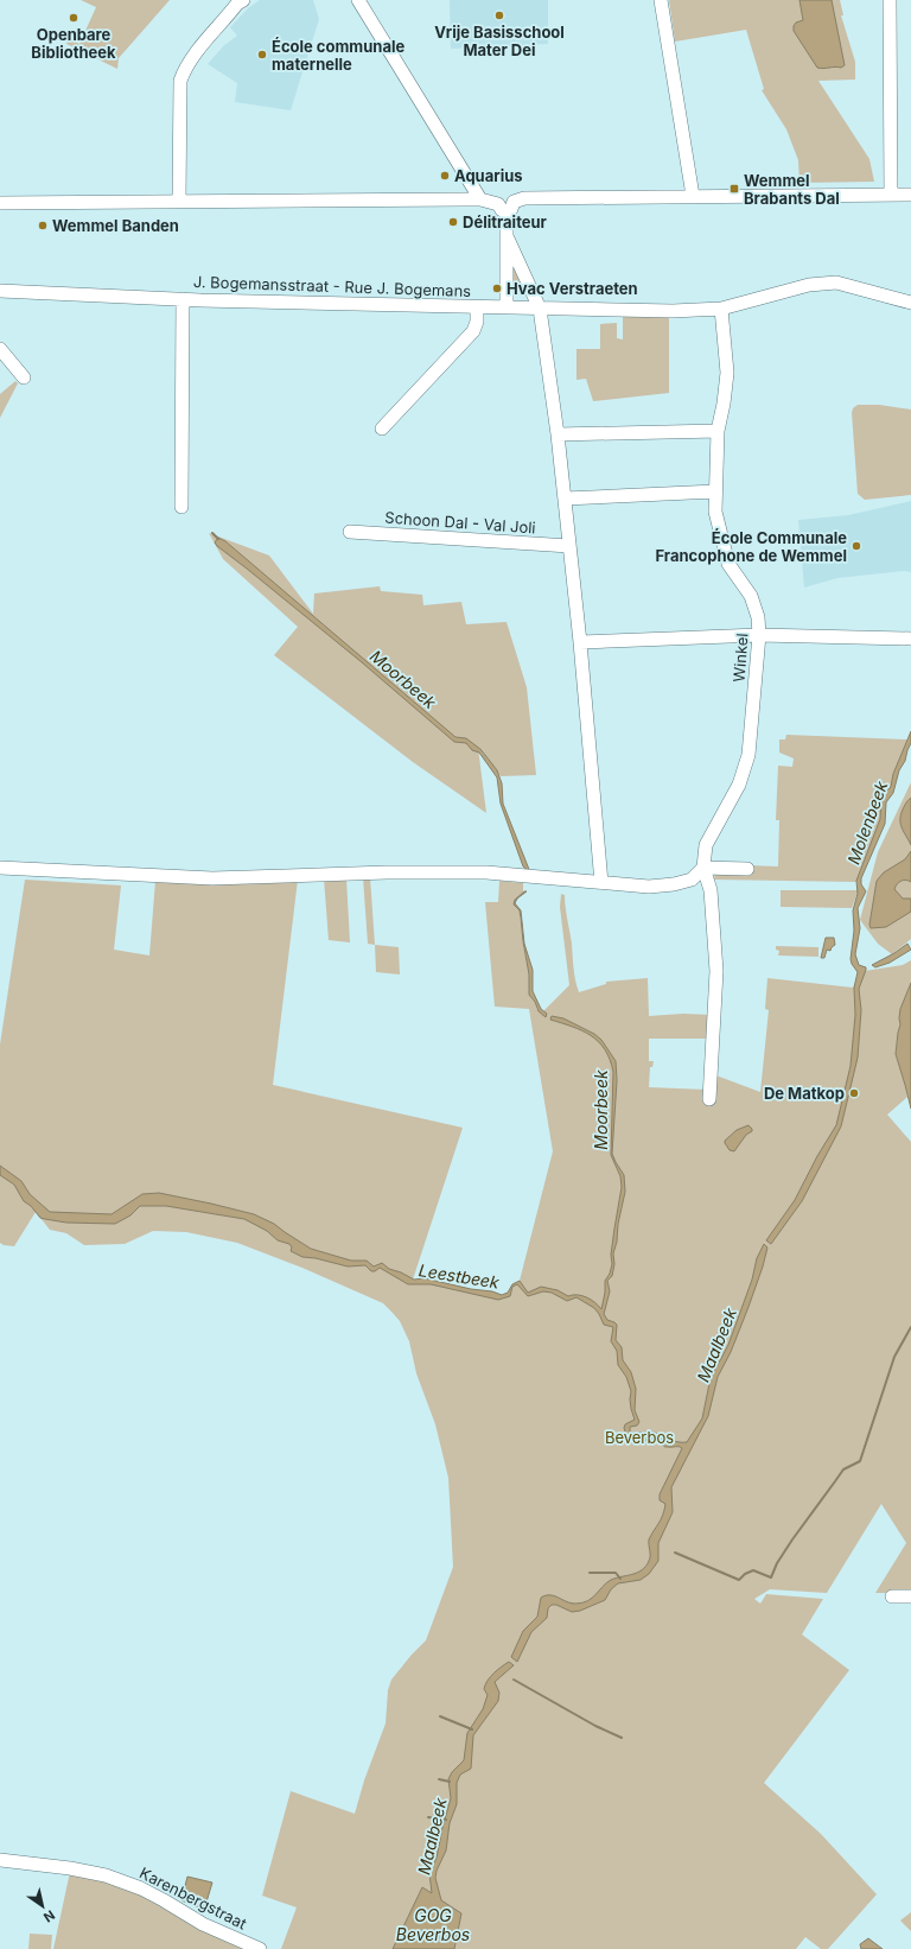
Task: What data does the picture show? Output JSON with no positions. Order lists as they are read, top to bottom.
{
  "streets": {
    "street": [
      "J. Bogemansstraat - Rue J. Bogemans",
      "Schoon Dal - Val Joli",
      "Winkel",
      "Karenbergstraat"
    ]
  },
  "crossings": [
    ["J. Bogemansstraat - Rue J. Bogemans", "Winkel"]
  ],
  "water": [
    "Moorbeek",
    "Molenbeek",
    "Leestbeek",
    "Maalbeek",
    "GOG Beverbos"
  ],
  "parks": ["Beverbos"],
  "places": {
    "other": [
      "Vrije Basisschool Mater Dei",
      "Openbare Bibliotheek",
      "École communale maternelle",
      "Aquarius",
      "Délitraiteur",
      "Wemmel Banden",
      "Hvac Verstraeten",
      "École Communale Francophone de Wemmel",
      "De Matkop"
    ],
    "transit": ["Wemmel Brabants Dal"]
  },
  "north": "bottom right"
}
